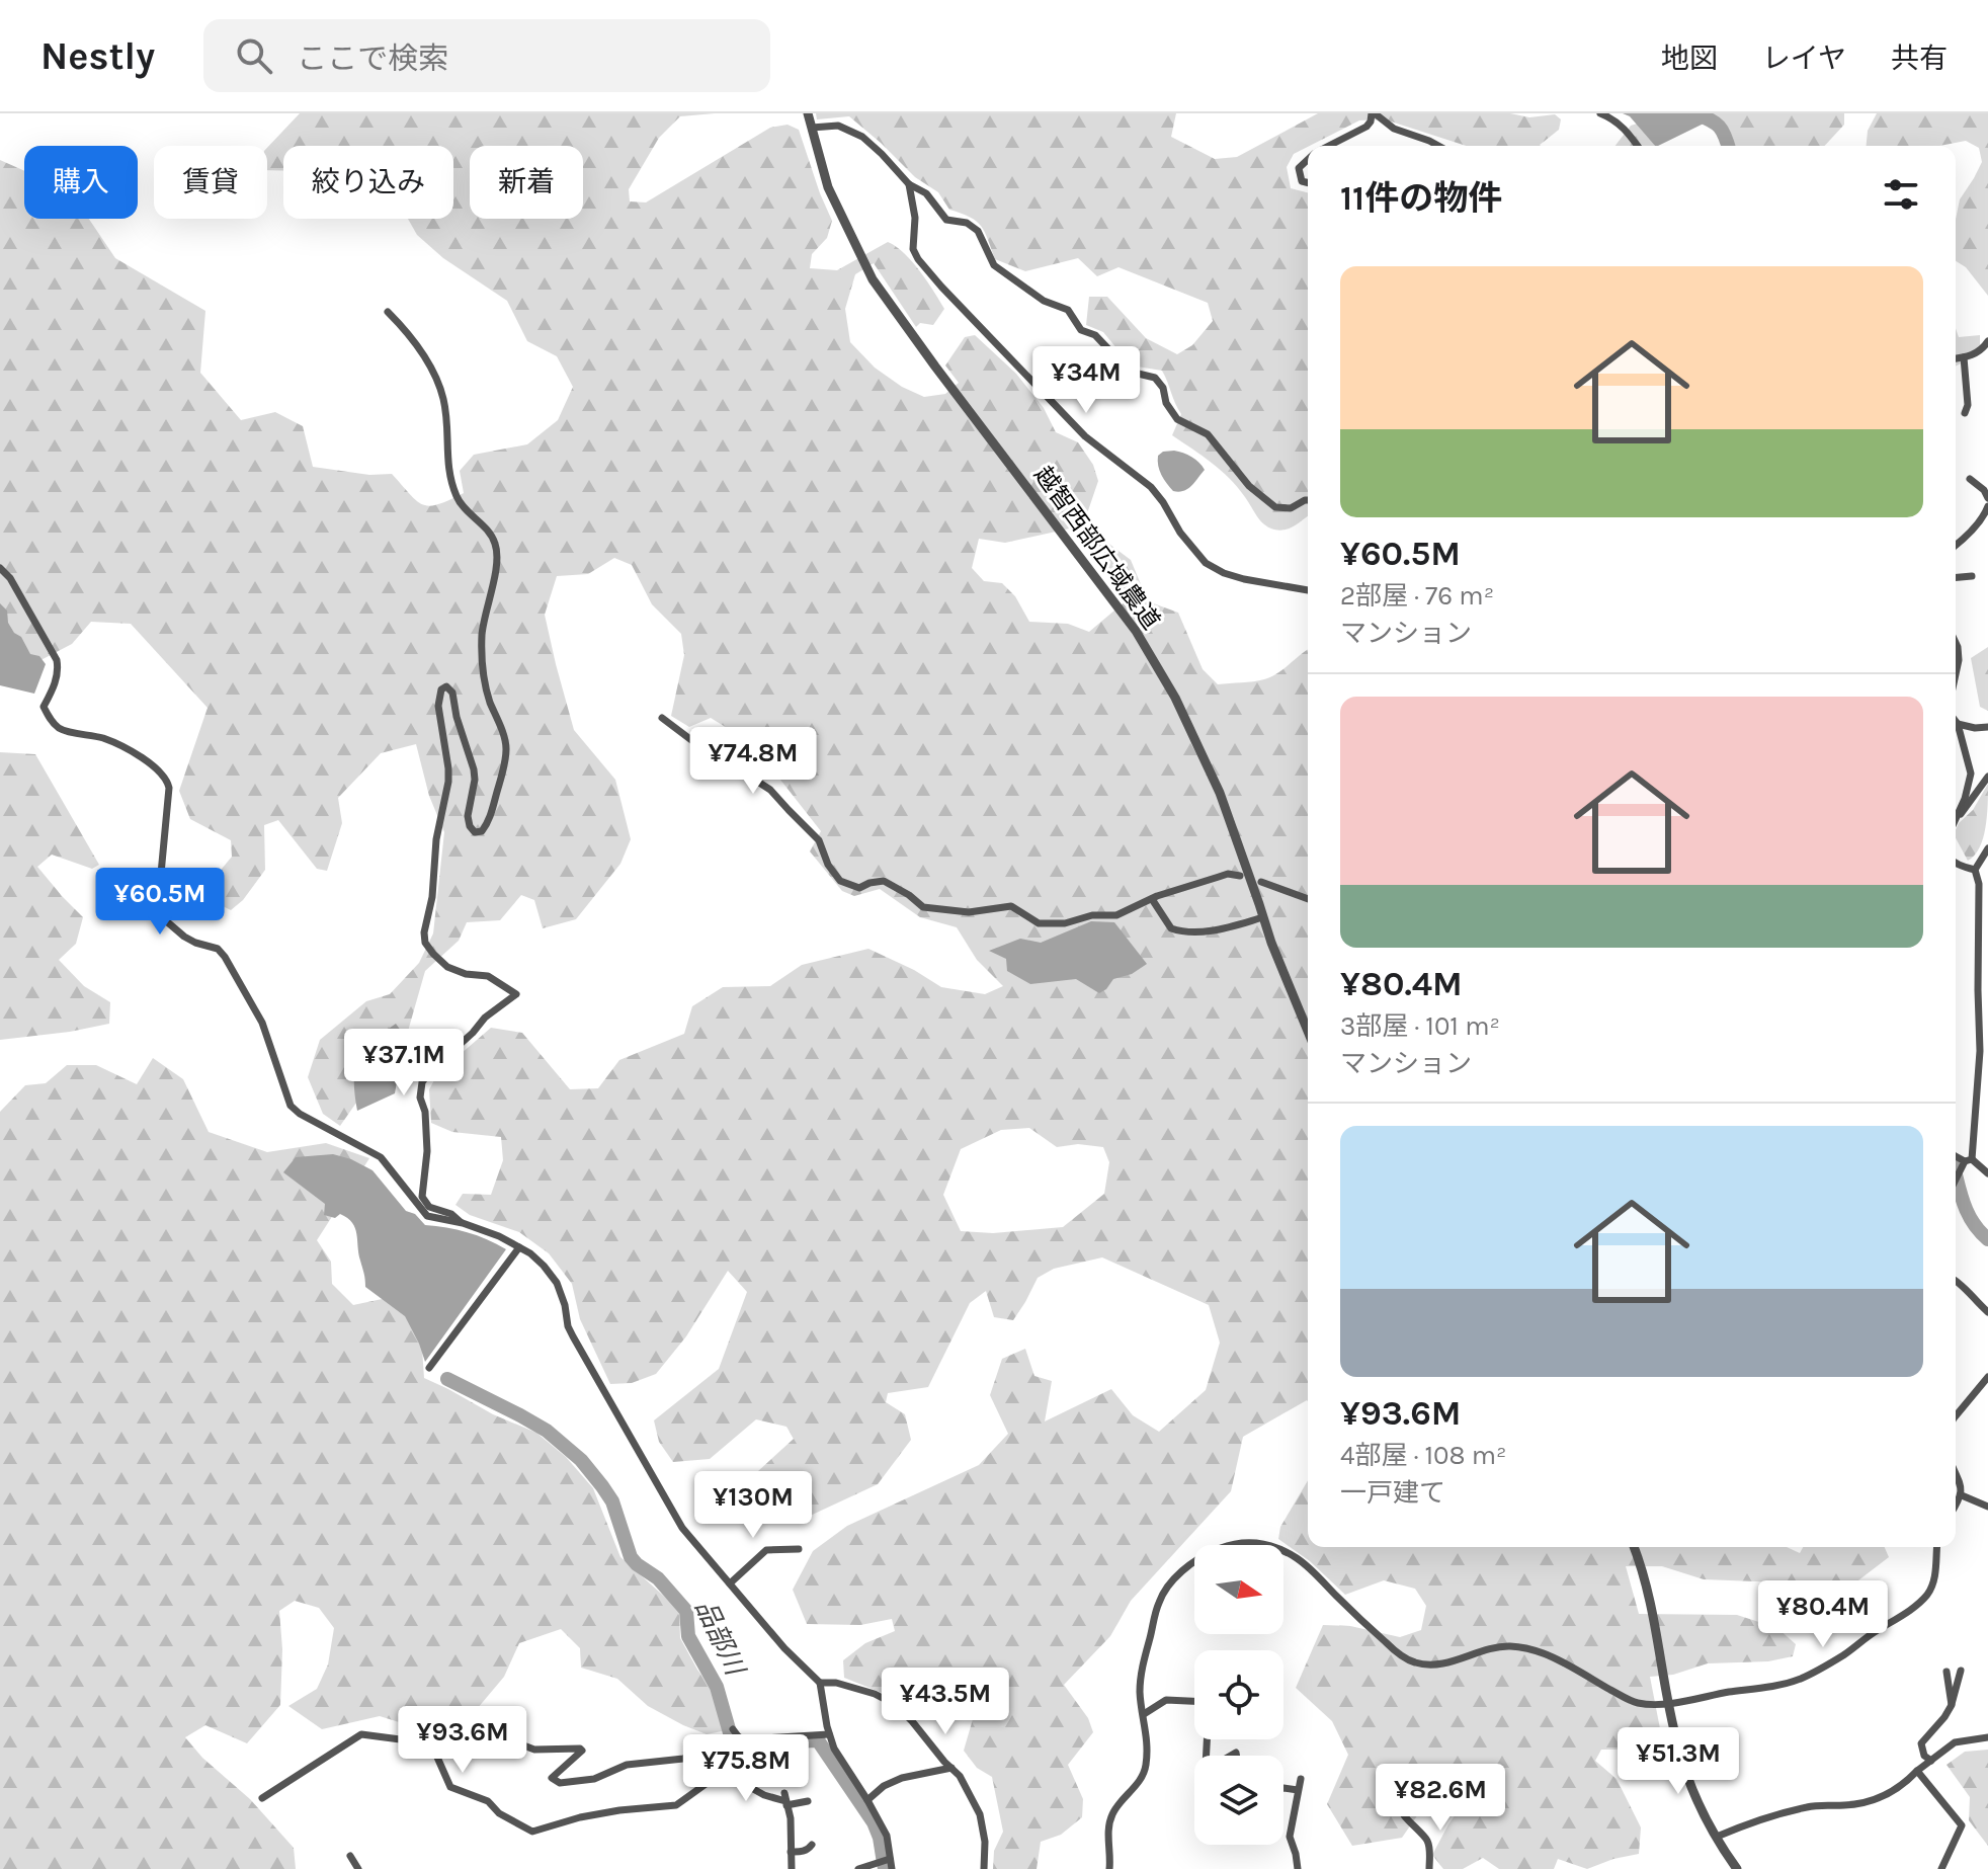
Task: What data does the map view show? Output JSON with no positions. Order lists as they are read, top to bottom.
{
  "streets": {
    "street": ["越智西部広域農道"]
  },
  "water": ["品部川"],
  "north": "right",
  "page": {
    "header": "Nestly",
    "search": "ここで検索",
    "nav": ["地図", "レイヤ", "共有"],
    "chip": [
      "購入",
      "賃貸",
      "絞り込み",
      "新着"
    ],
    "heading": "11件の物件",
    "list": [
      {
        "name": "¥60.5M",
        "note": "2部屋 · 76 m² · マンション"
      },
      {
        "name": "¥80.4M",
        "note": "3部屋 · 101 m² · マンション"
      },
      {
        "name": "¥93.6M",
        "note": "4部屋 · 108 m² · 一戸建て"
      }
    ],
    "price": [
      "¥34M",
      "¥74.8M",
      "¥60.5M",
      "¥37.1M",
      "¥130M",
      "¥80.4M",
      "¥43.5M",
      "¥93.6M",
      "¥51.3M",
      "¥75.8M",
      "¥82.6M"
    ]
  }
}
